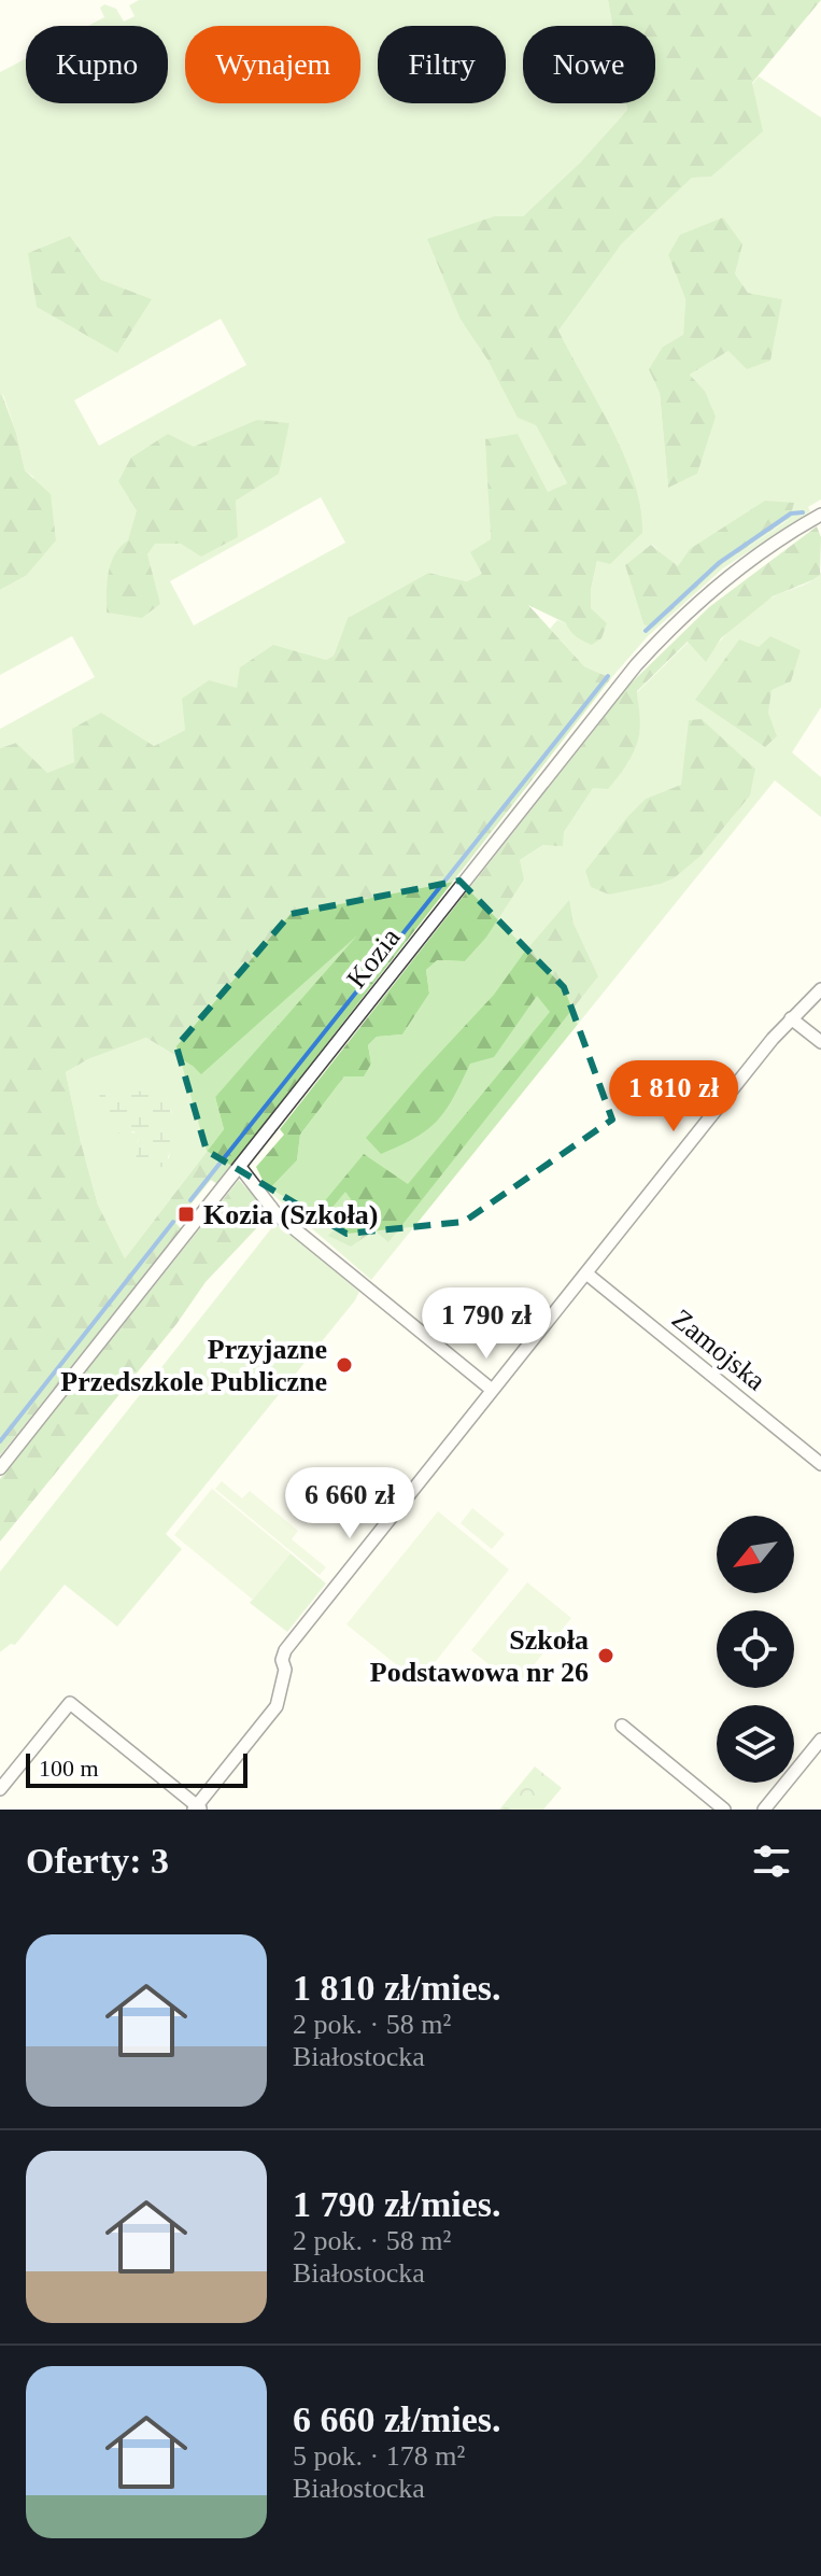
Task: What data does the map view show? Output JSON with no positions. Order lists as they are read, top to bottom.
{
  "streets": {
    "street": ["Kozia", "Zamojska"]
  },
  "places": {
    "transit": ["Kozia (Szkoła)"],
    "other": ["Przyjazne Przedszkole Publiczne", "Szkoła Podstawowa nr 26"]
  },
  "scale_bar": "100 m",
  "north": "bottom left",
  "page": {
    "chip": [
      "Kupno",
      "Wynajem",
      "Filtry",
      "Nowe"
    ],
    "price": ["1 810 zł", "1 790 zł", "6 660 zł"],
    "scale": "100 m",
    "heading": "Oferty: 3",
    "list": [
      {
        "name": "1 810 zł/mies.",
        "note": "2 pok. · 58 m² · Białostocka"
      },
      {
        "name": "1 790 zł/mies.",
        "note": "2 pok. · 58 m² · Białostocka"
      },
      {
        "name": "6 660 zł/mies.",
        "note": "5 pok. · 178 m² · Białostocka"
      }
    ]
  }
}
